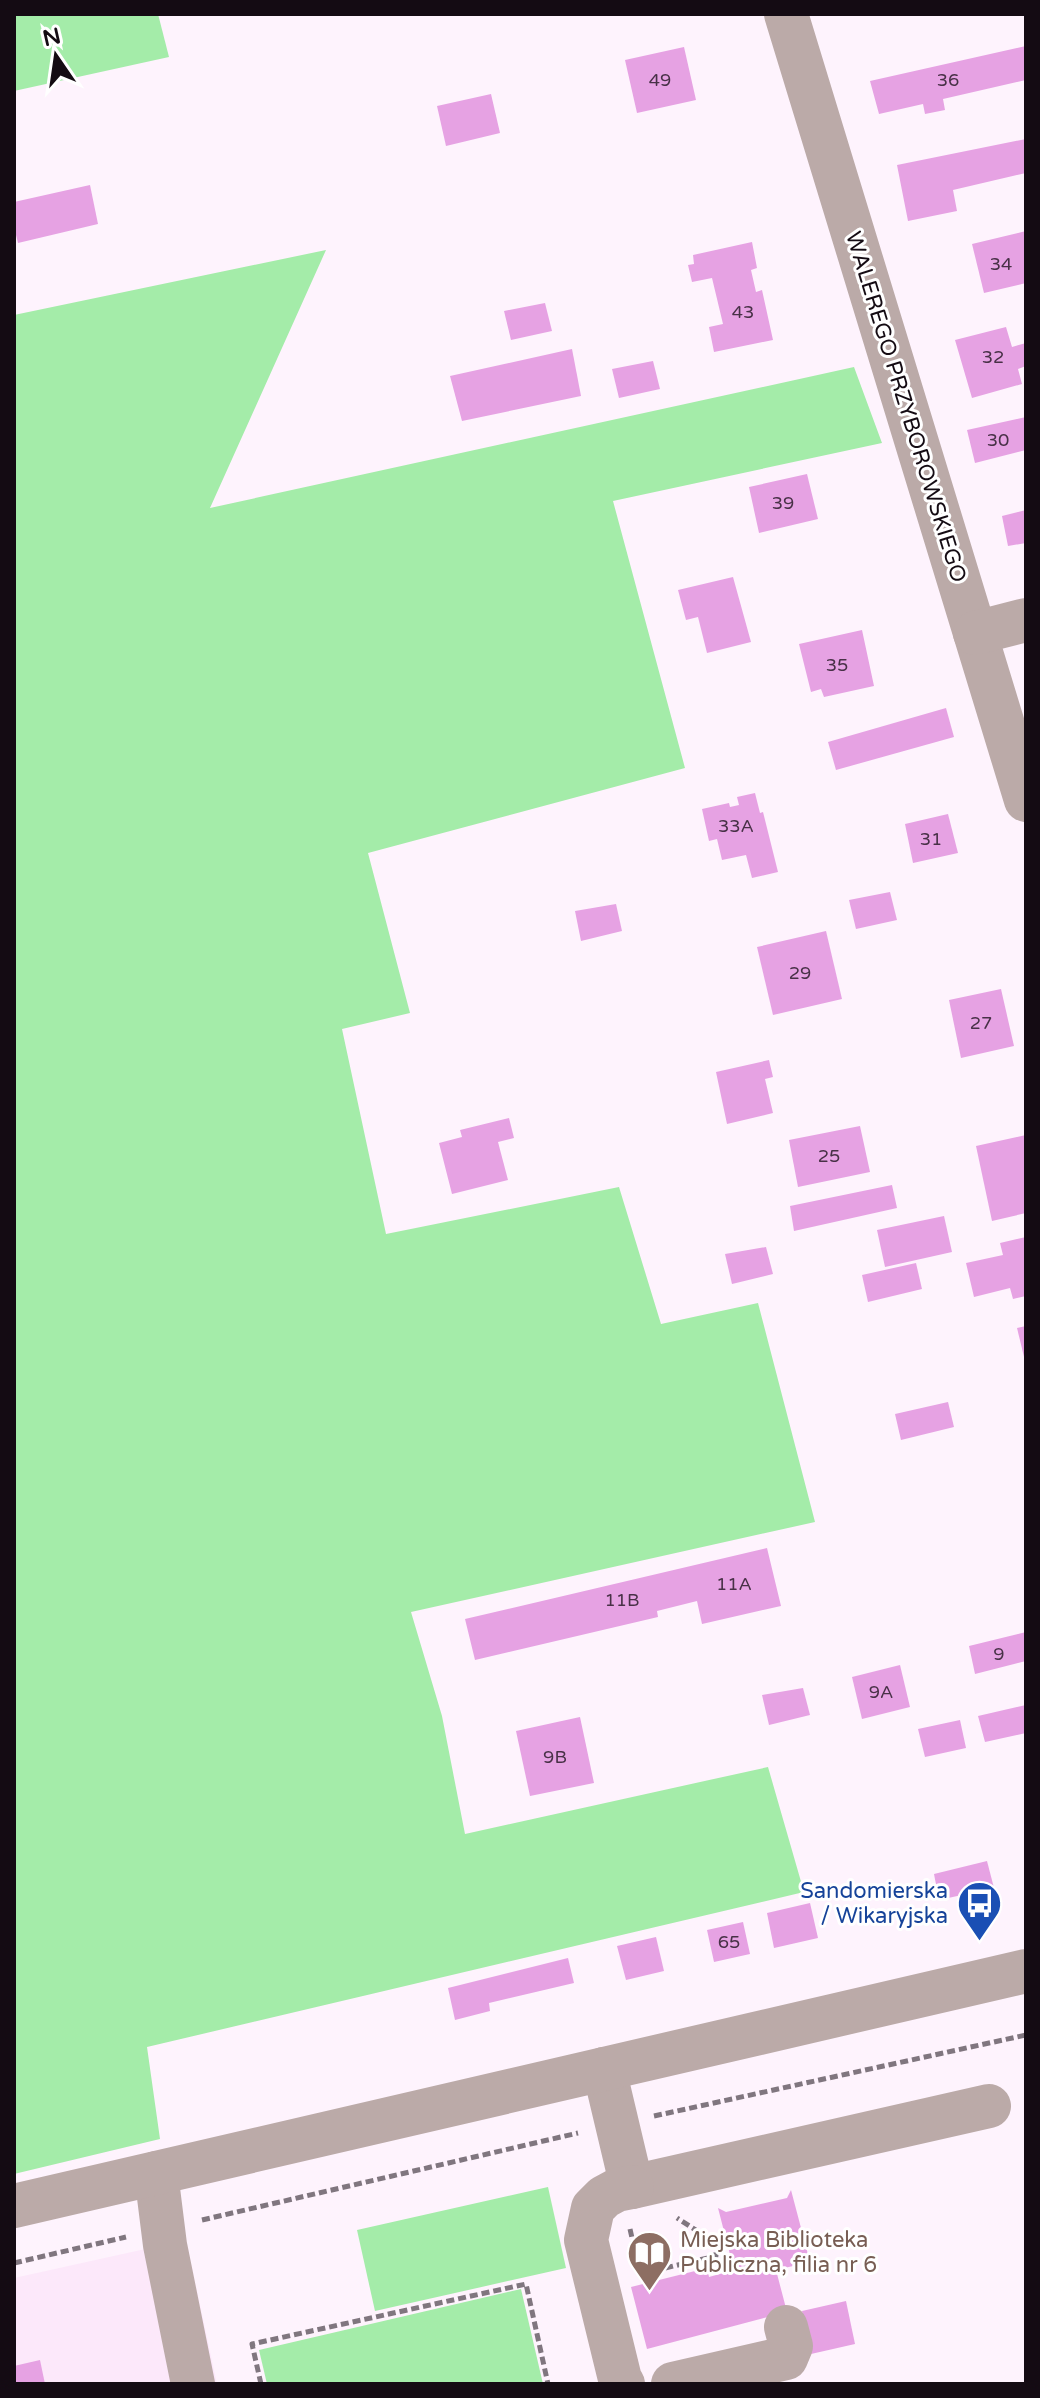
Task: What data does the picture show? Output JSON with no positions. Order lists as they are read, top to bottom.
{
  "streets": {
    "street": ["WALEREGO PRZYBOROWSKIEGO"]
  },
  "places": {
    "bus stop": ["Sandomierska / Wikaryjska"],
    "library": ["Miejska Biblioteka Publiczna, filia nr 6"]
  },
  "house_numbers": [
    "49",
    "36",
    "34",
    "43",
    "32",
    "30",
    "39",
    "35",
    "33A",
    "31",
    "29",
    "27",
    "25",
    "11A",
    "11B",
    "9",
    "9A",
    "9B",
    "65"
  ],
  "north": "top"
}
